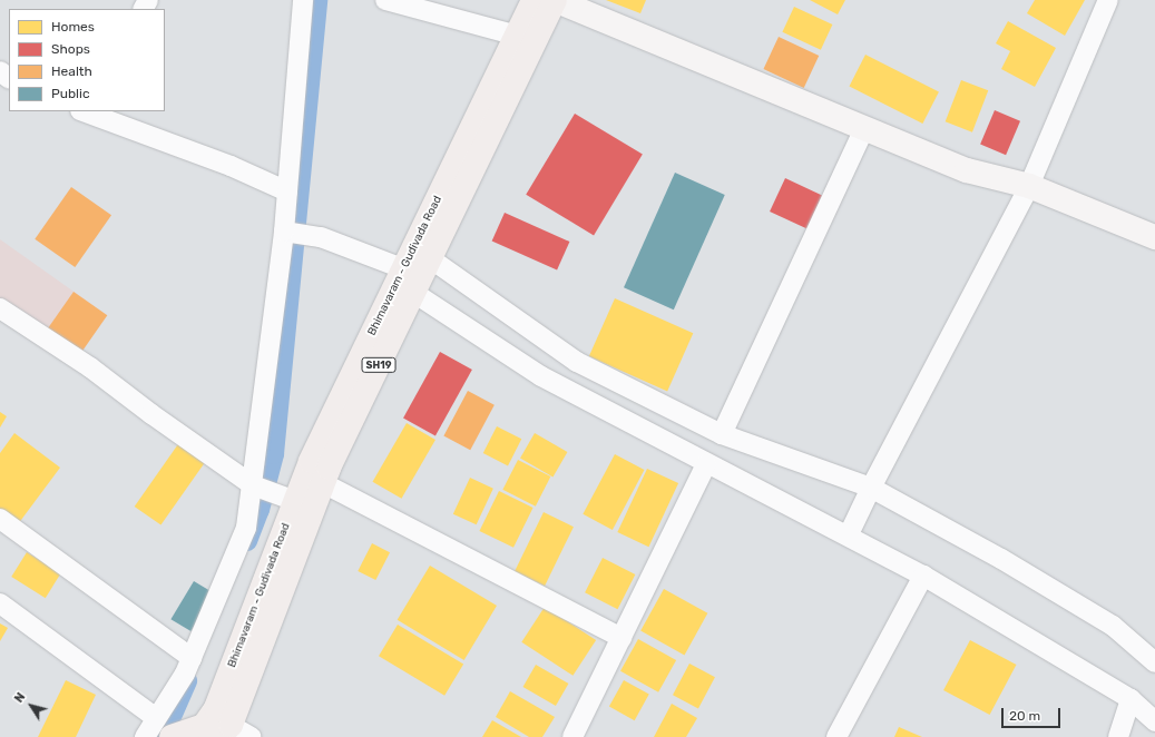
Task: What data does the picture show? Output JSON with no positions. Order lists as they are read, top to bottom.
{
  "streets": {
    "main road": ["Bhimavaram - Gudivada Road", "SH19"]
  },
  "legend": [
    "Homes",
    "Shops",
    "Health",
    "Public"
  ],
  "scale_bar": "20 m",
  "north": "top left"
}
